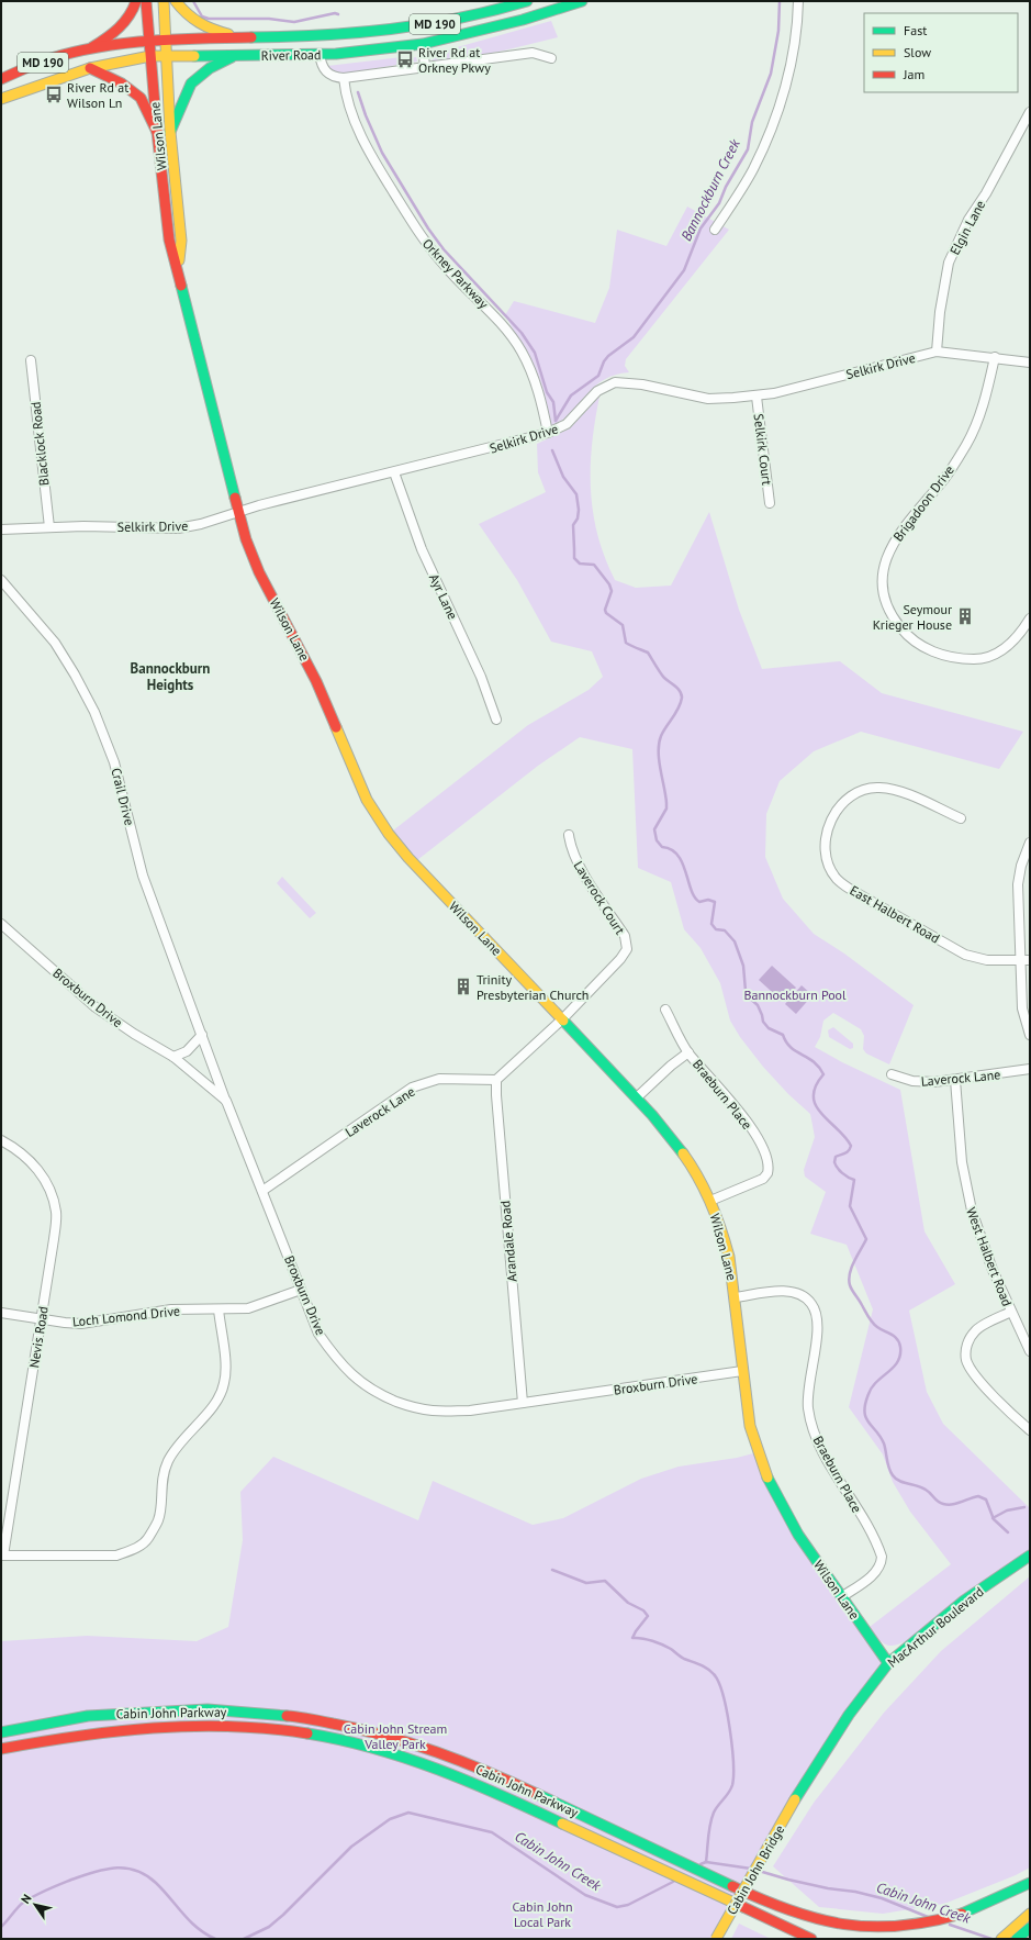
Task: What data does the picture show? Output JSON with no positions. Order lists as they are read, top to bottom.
{
  "streets": {
    "main road": [
      "MD 190",
      "River Road",
      "Wilson Lane",
      "MacArthur Boulevard",
      "Cabin John Parkway",
      "Cabin John Bridge"
    ],
    "street": [
      "Elgin Lane",
      "Orkney Parkway",
      "Selkirk Drive",
      "Blacklock Road",
      "Selkirk Court",
      "Brigadoon Drive",
      "Ayr Lane",
      "Crail Drive",
      "Laverock Court",
      "East Halbert Road",
      "Broxburn Drive",
      "Laverock Lane",
      "Braeburn Place",
      "Arandale Road",
      "West Halbert Road",
      "Loch Lomond Drive",
      "Nevis Road"
    ]
  },
  "crossings": [
    ["River Road", "Wilson Lane"],
    ["Wilson Lane", "Selkirk Drive"],
    ["Wilson Lane", "Laverock Court"],
    ["Wilson Lane", "Broxburn Drive"],
    ["Wilson Lane", "Braeburn Place"],
    ["Wilson Lane", "MacArthur Boulevard"],
    ["Elgin Lane", "Selkirk Drive"],
    ["Orkney Parkway", "Selkirk Drive"],
    ["Selkirk Drive", "Blacklock Road"],
    ["Selkirk Drive", "Selkirk Court"],
    ["Selkirk Drive", "Brigadoon Drive"],
    ["Selkirk Drive", "Ayr Lane"],
    ["Crail Drive", "Broxburn Drive"],
    ["Broxburn Drive", "Laverock Lane"],
    ["Broxburn Drive", "Arandale Road"],
    ["Broxburn Drive", "Loch Lomond Drive"],
    ["Laverock Lane", "Arandale Road"],
    ["Laverock Lane", "West Halbert Road"],
    ["Loch Lomond Drive", "Nevis Road"],
    ["MacArthur Boulevard", "Cabin John Bridge"]
  ],
  "districts": ["Bannockburn Heights"],
  "water": ["Bannockburn Creek", "Cabin John Creek"],
  "parks": ["Bannockburn Pool", "Cabin John Stream Valley Park", "Cabin John Local Park"],
  "places": {
    "bus stop": ["River Rd at Orkney Pkwy", "River Rd at Wilson Ln"],
    "building": ["Seymour Krieger House", "Trinity Presbyterian Church"]
  },
  "legend": ["Fast", "Slow", "Jam"],
  "north": "top left"
}
